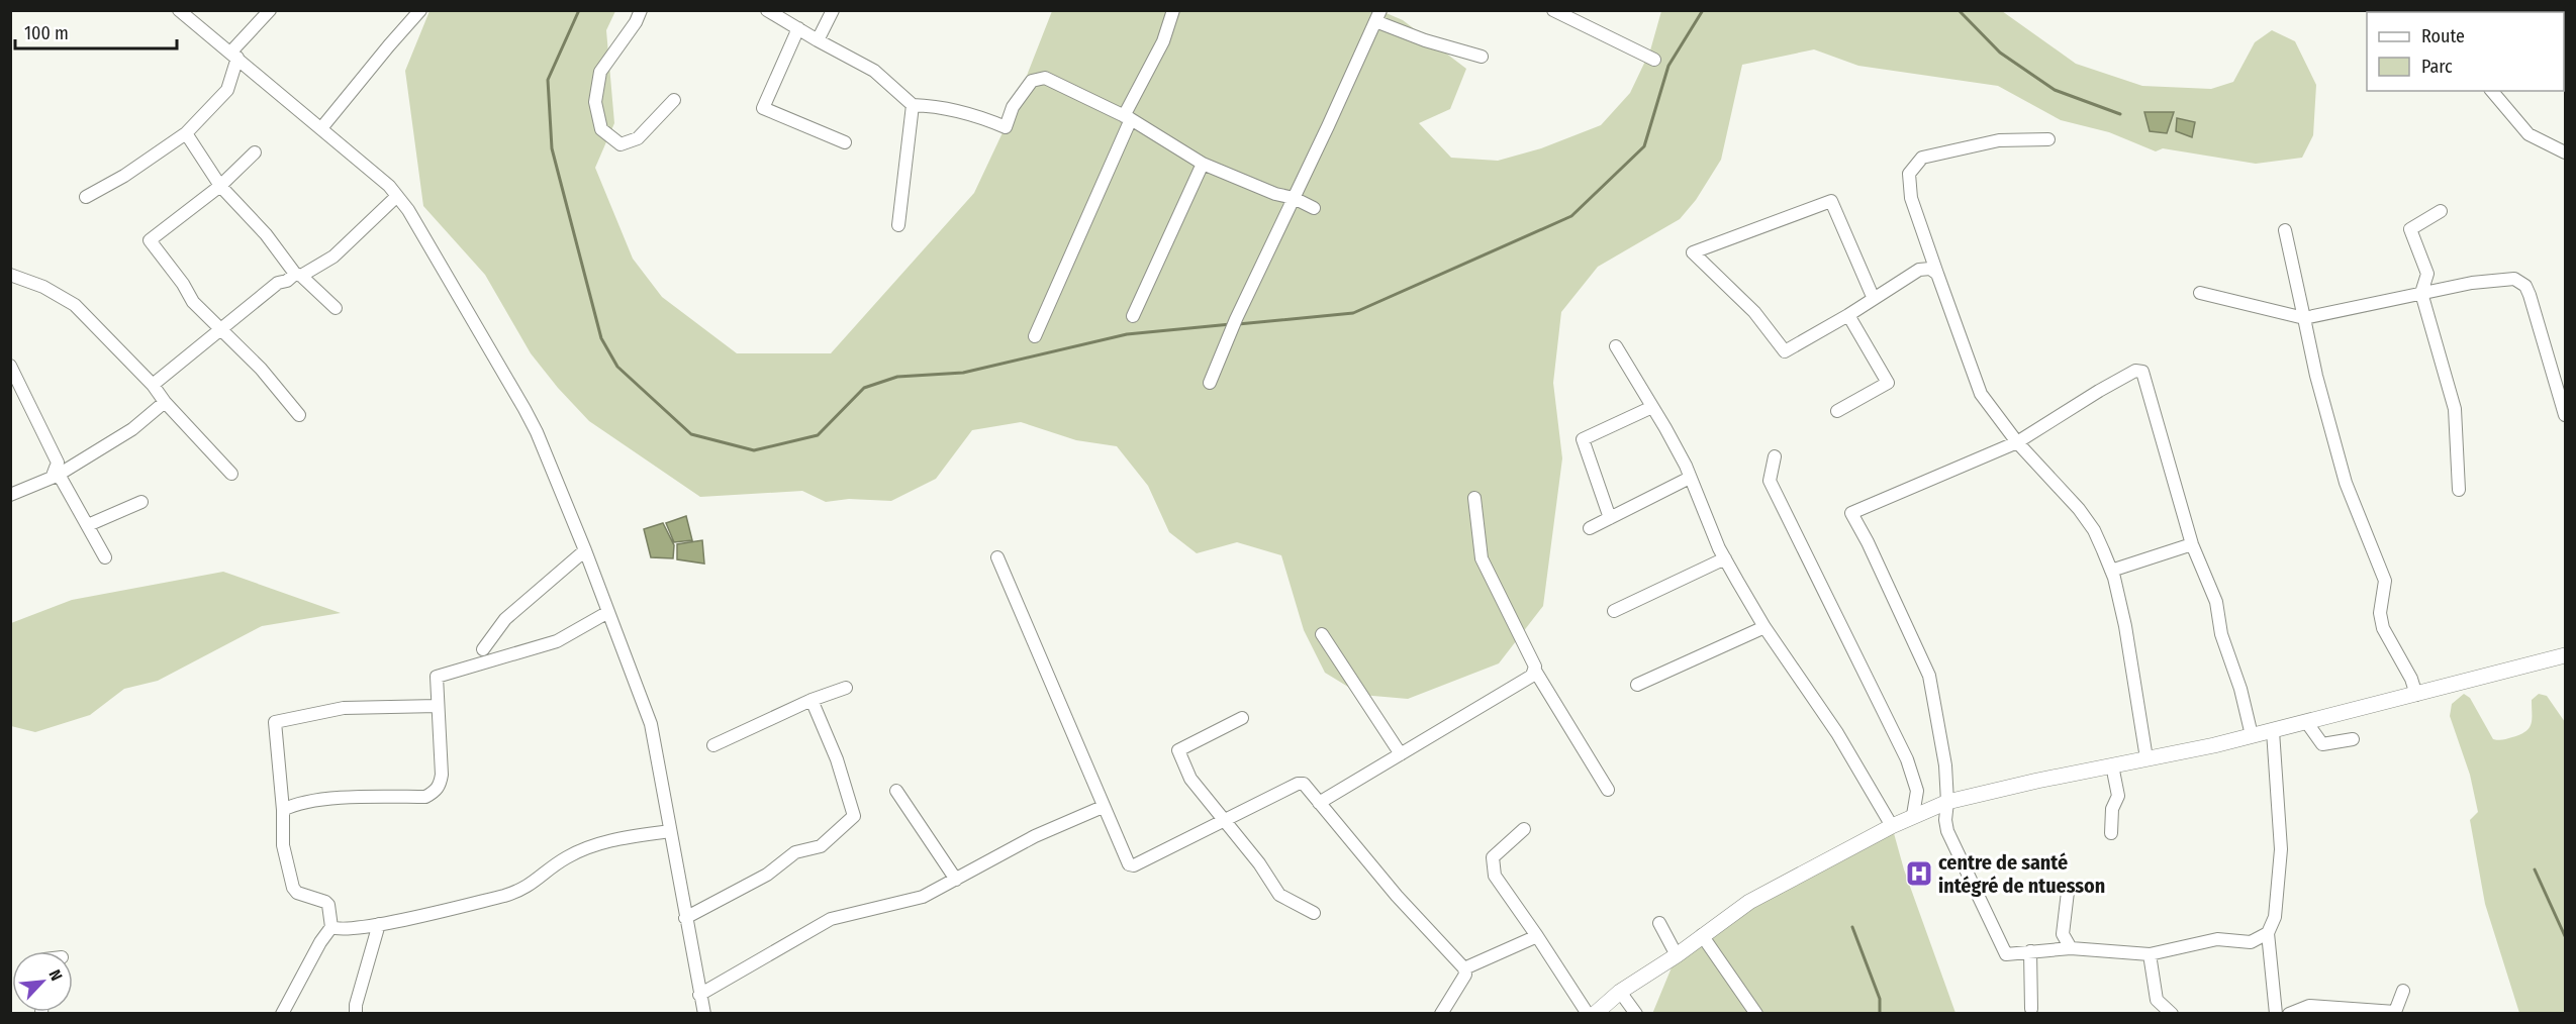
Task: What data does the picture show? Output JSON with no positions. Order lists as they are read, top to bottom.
{
  "places": {
    "hospital": ["centre de santé intégré de ntuesson"]
  },
  "legend": ["Route", "Parc"],
  "scale_bar": "100 m",
  "north": "top right"
}
